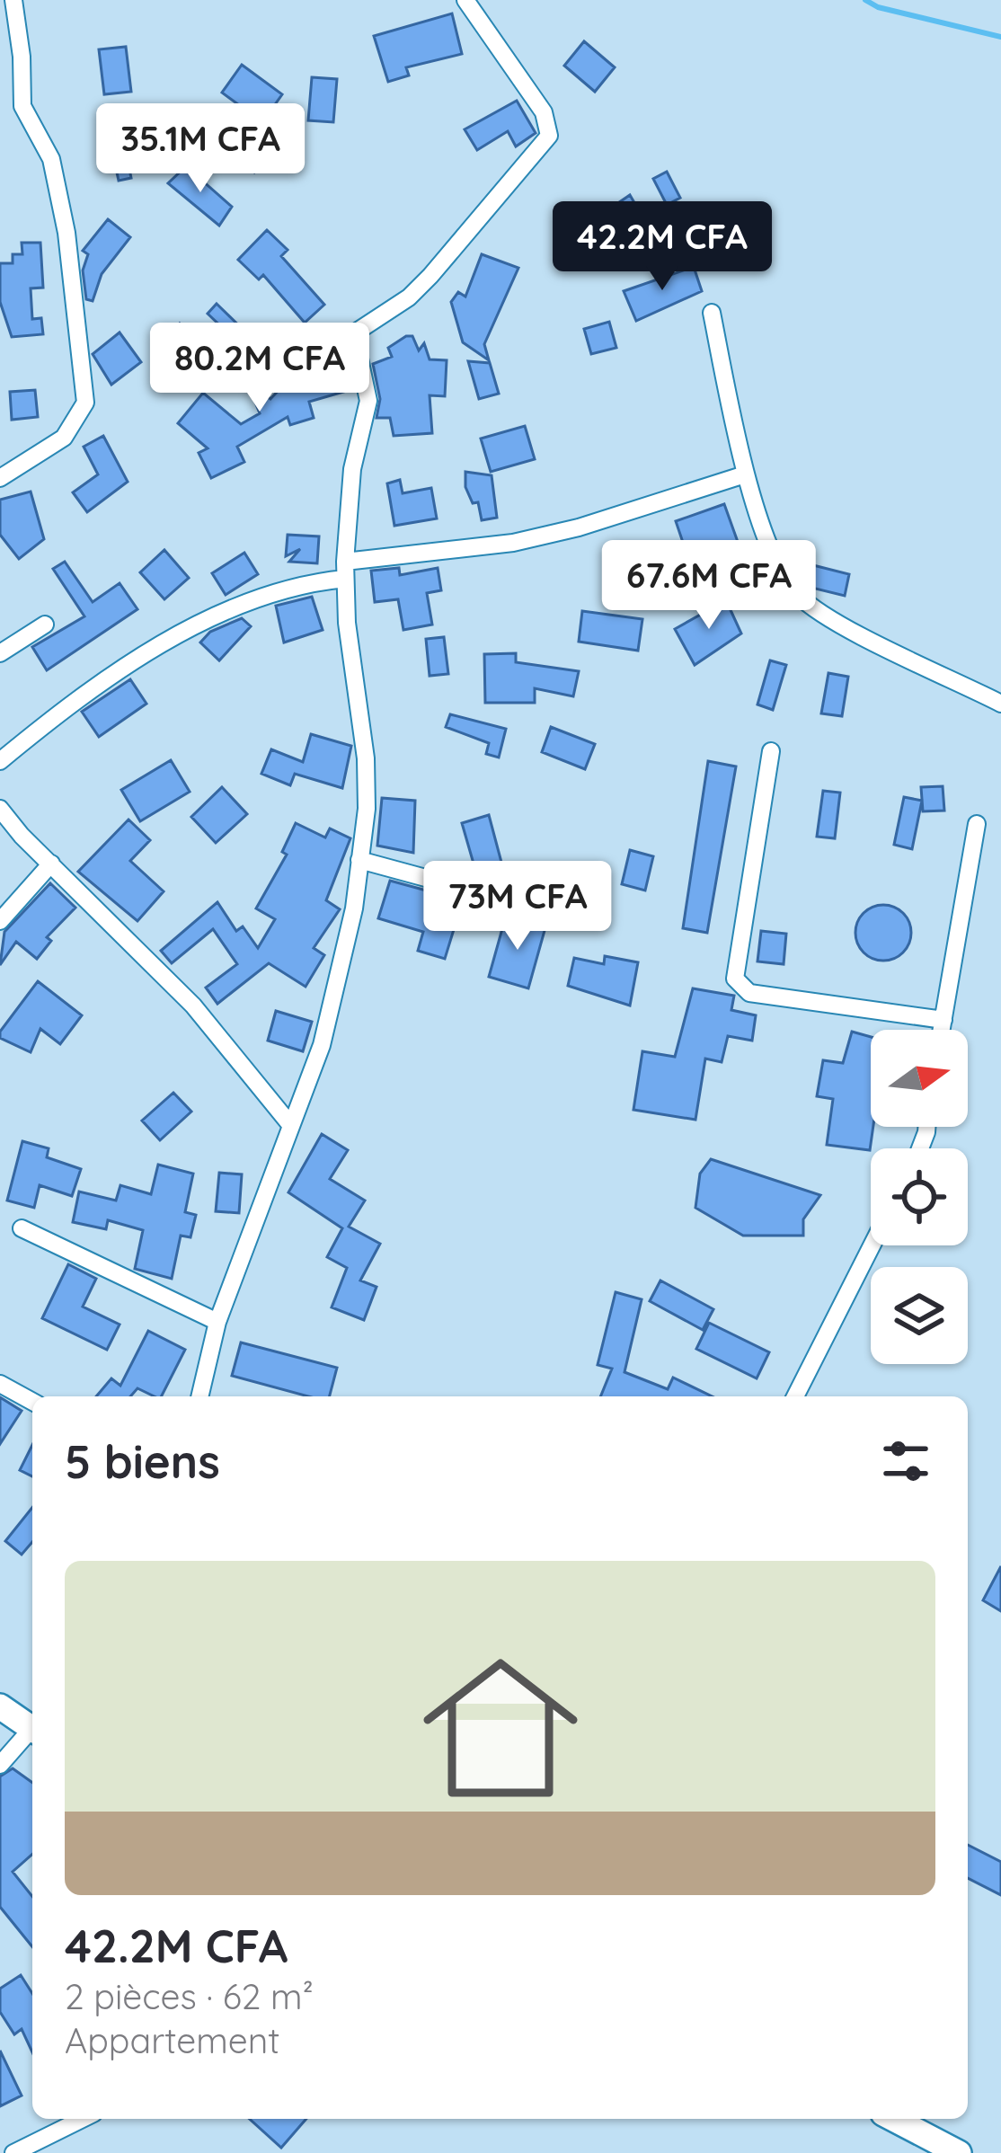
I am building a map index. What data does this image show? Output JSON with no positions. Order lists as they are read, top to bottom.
{
  "north": "right",
  "page": {
    "price": [
      "35.1M CFA",
      "42.2M CFA",
      "80.2M CFA",
      "67.6M CFA",
      "73M CFA"
    ],
    "heading": "5 biens",
    "list": [
      {
        "name": "42.2M CFA",
        "note": "2 pièces · 62 m² · Appartement"
      }
    ]
  }
}
